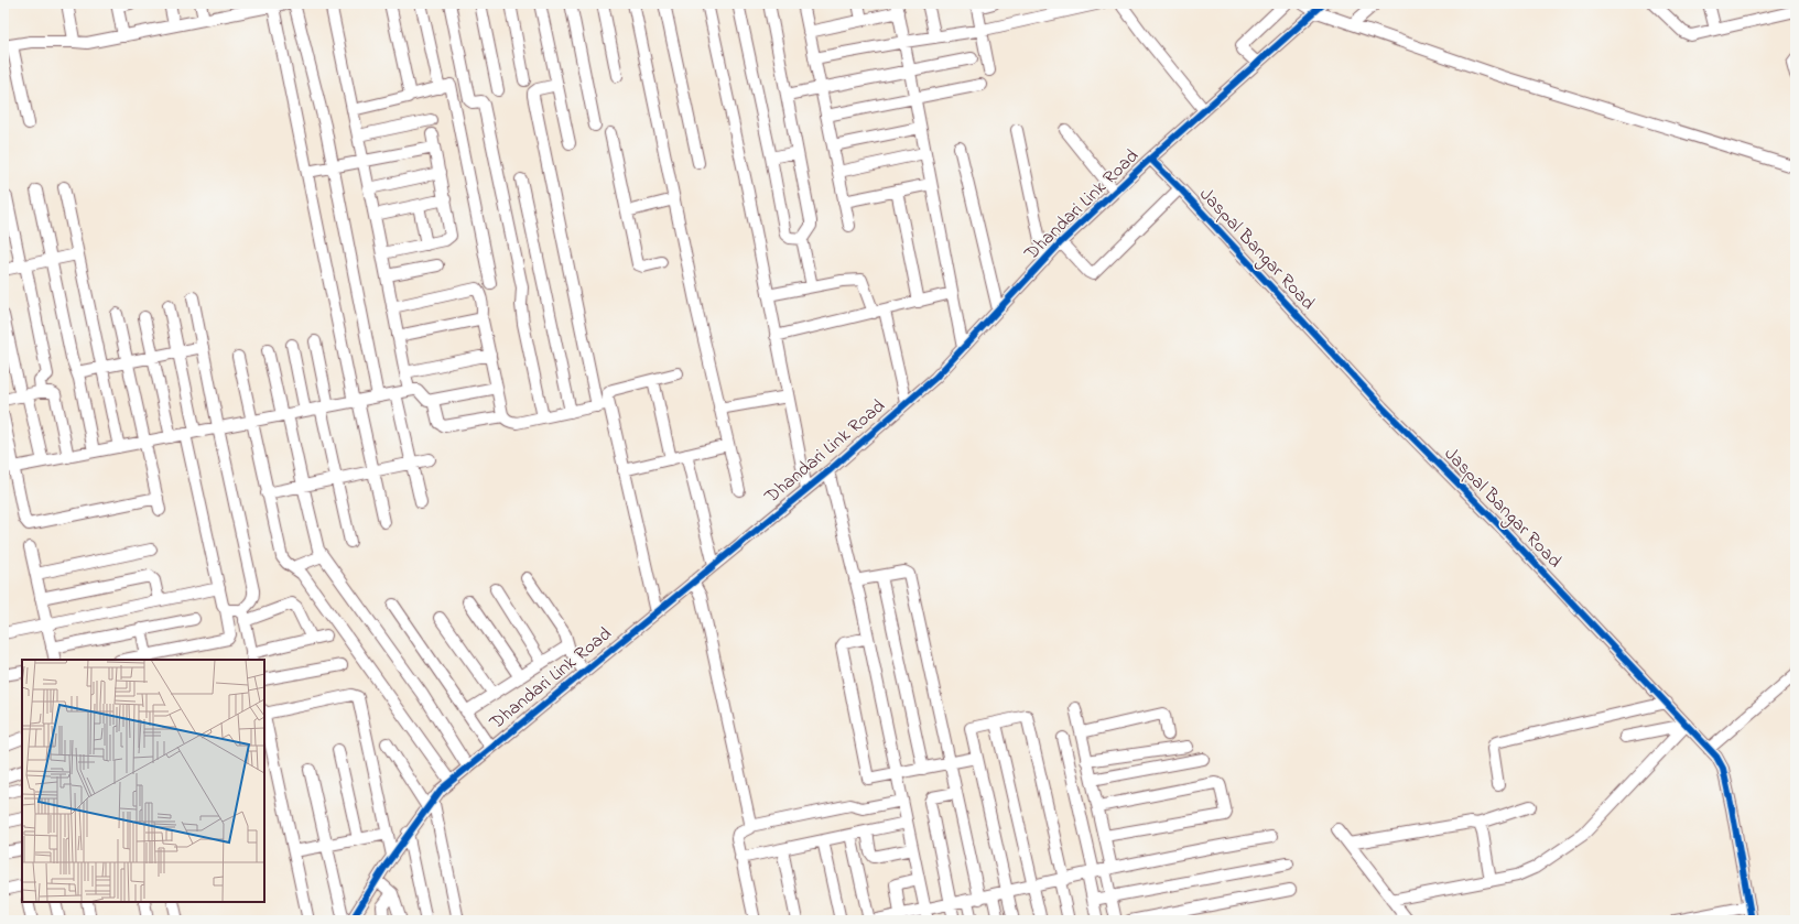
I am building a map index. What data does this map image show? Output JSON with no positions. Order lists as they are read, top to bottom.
{
  "streets": {
    "street": ["Dhandari Link Road", "Jaspal Bangar Road"]
  },
  "crossings": [
    ["Dhandari Link Road", "Jaspal Bangar Road"]
  ]
}
